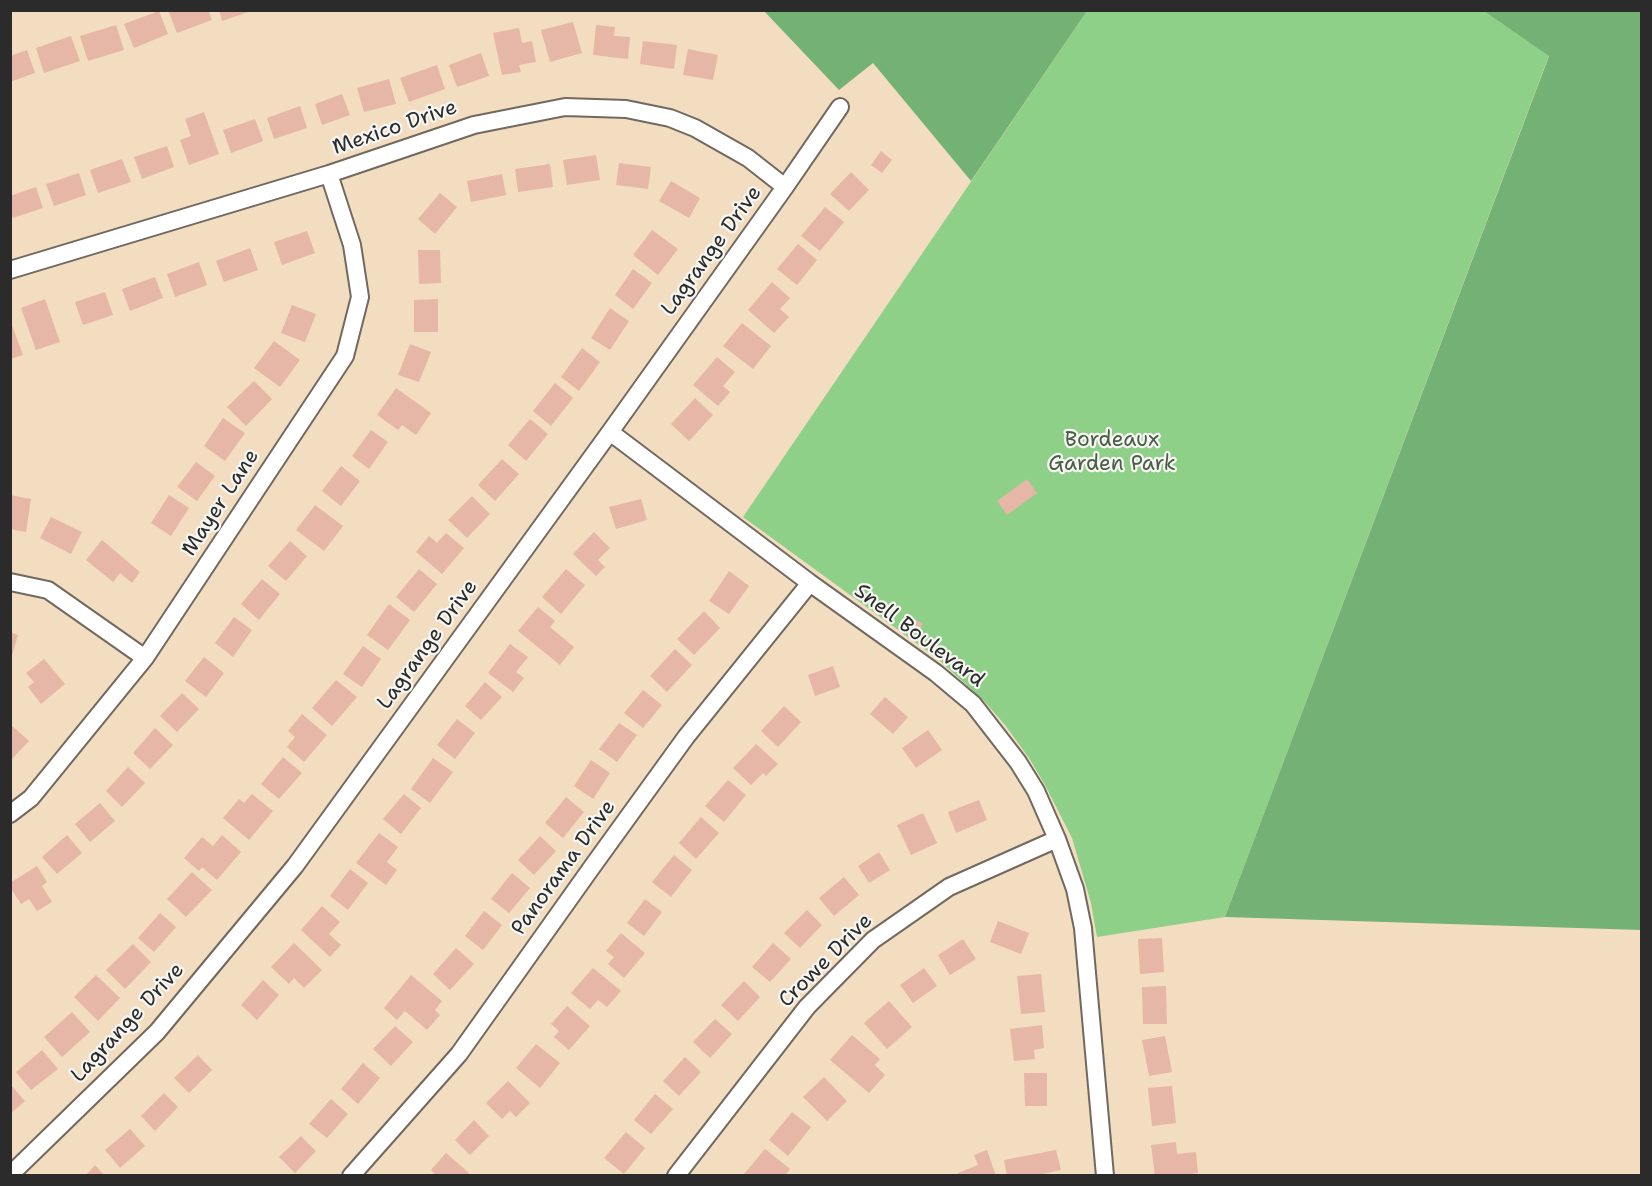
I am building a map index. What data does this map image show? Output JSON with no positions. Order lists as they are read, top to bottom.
{
  "streets": {
    "street": [
      "Mexico Drive",
      "Lagrange Drive",
      "Mayer Lane",
      "Snell Boulevard",
      "Panorama Drive",
      "Crowe Drive"
    ]
  },
  "crossings": [
    ["Mexico Drive", "Lagrange Drive"],
    ["Mexico Drive", "Mayer Lane"],
    ["Lagrange Drive", "Snell Boulevard"],
    ["Snell Boulevard", "Panorama Drive"],
    ["Snell Boulevard", "Crowe Drive"]
  ],
  "parks": ["Bordeaux Garden Park"]
}
